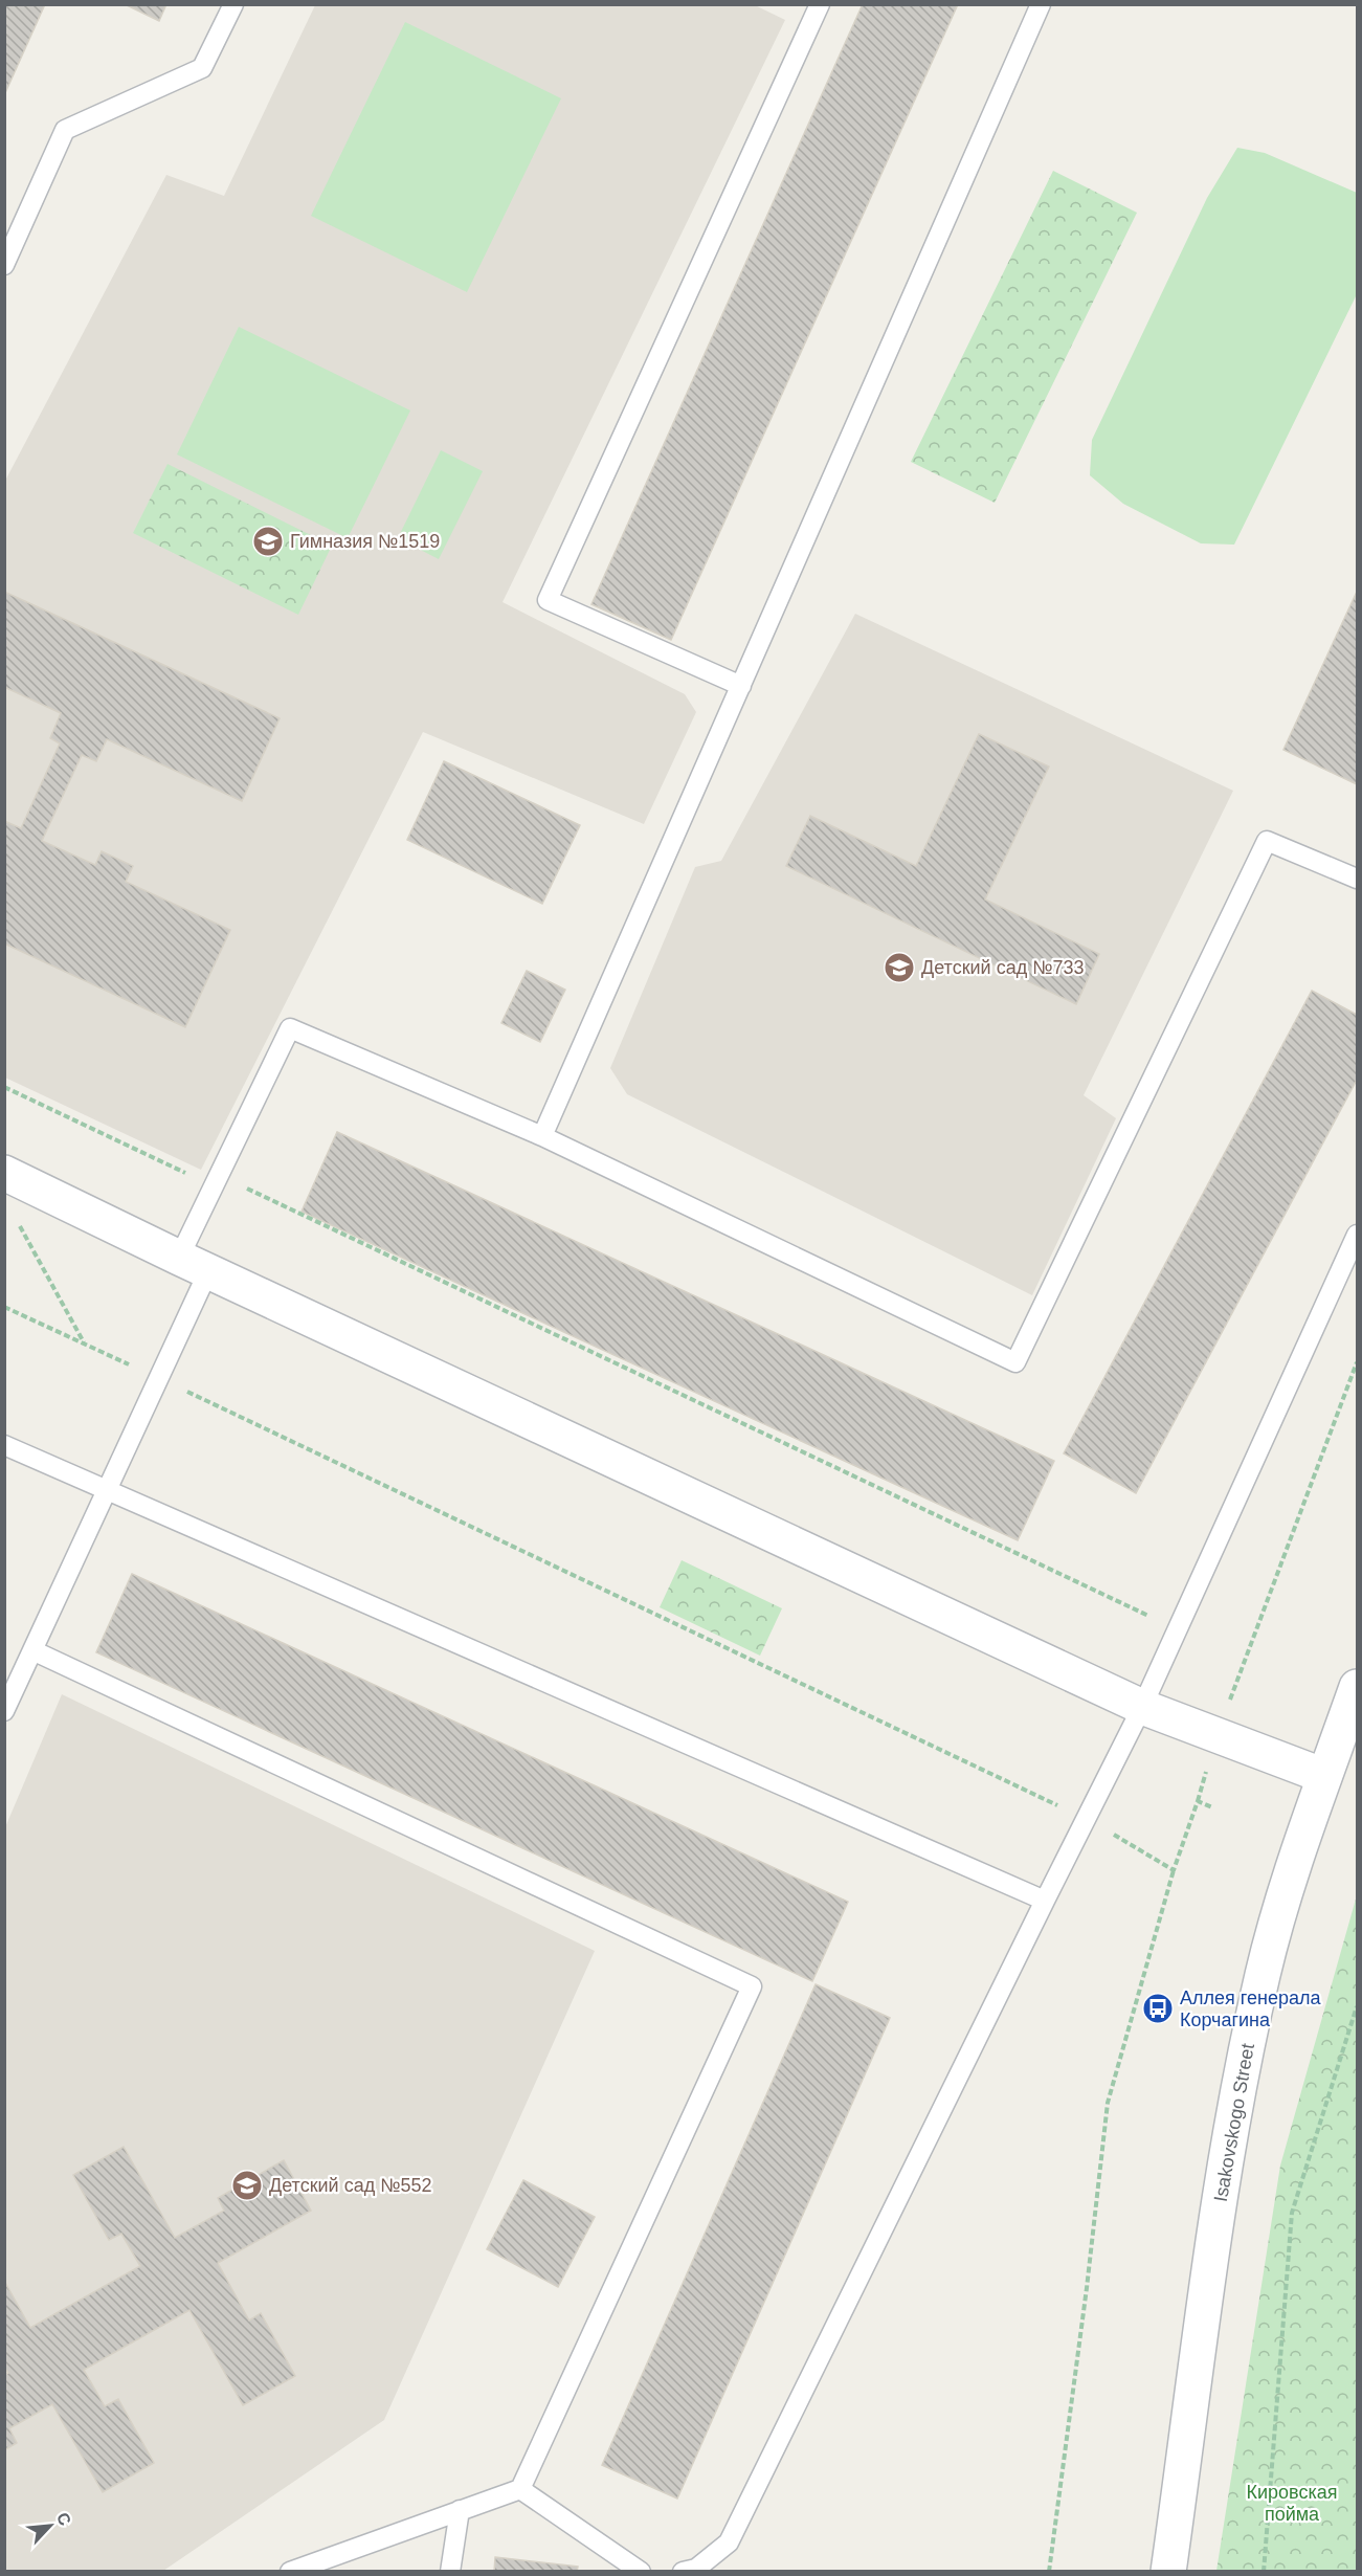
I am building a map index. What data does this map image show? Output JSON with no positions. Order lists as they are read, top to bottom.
{
  "streets": {
    "street": ["Isakovskogo Street"]
  },
  "parks": ["Кировская пойма"],
  "places": {
    "school or university": ["Гимназия №1519", "Детский сад №733", "Детский сад №552"],
    "bus stop": ["Аллея генерала Корчагина"]
  },
  "north": "top right"
}
